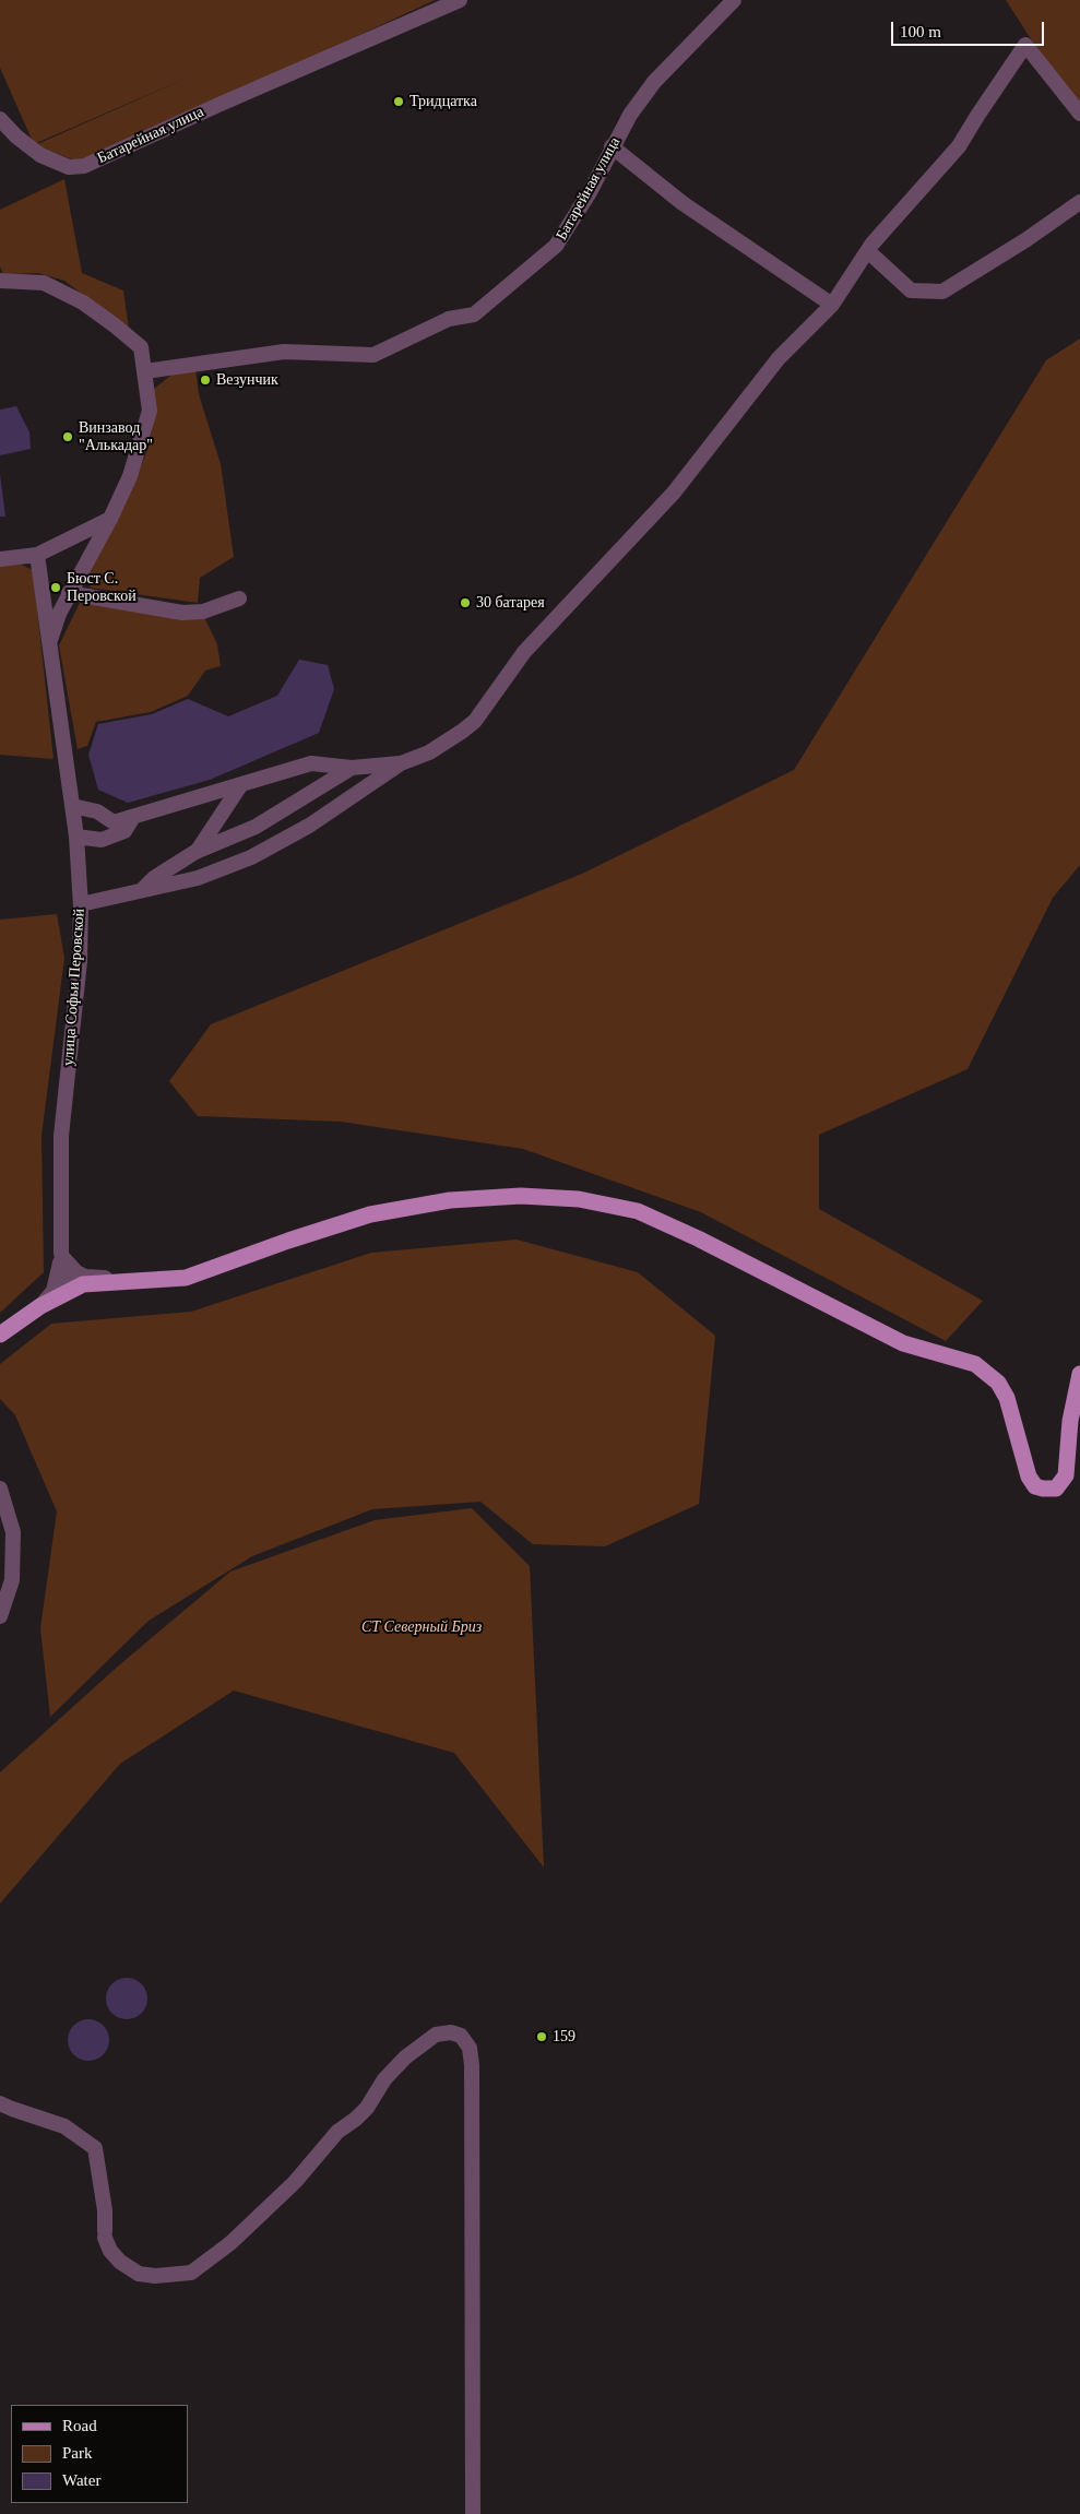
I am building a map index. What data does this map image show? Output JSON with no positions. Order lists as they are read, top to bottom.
{
  "streets": {
    "street": ["Батарейная улица", "улица Софьи Перовской"]
  },
  "parks": ["СТ Северный Бриз"],
  "places": [
    "Тридцатка",
    "Везунчик",
    "Винзавод \"Алькадар\"",
    "Бюст С. Перовской",
    "30 батарея",
    "159"
  ],
  "legend": ["Road", "Park", "Water"],
  "scale_bar": "100 m"
}
